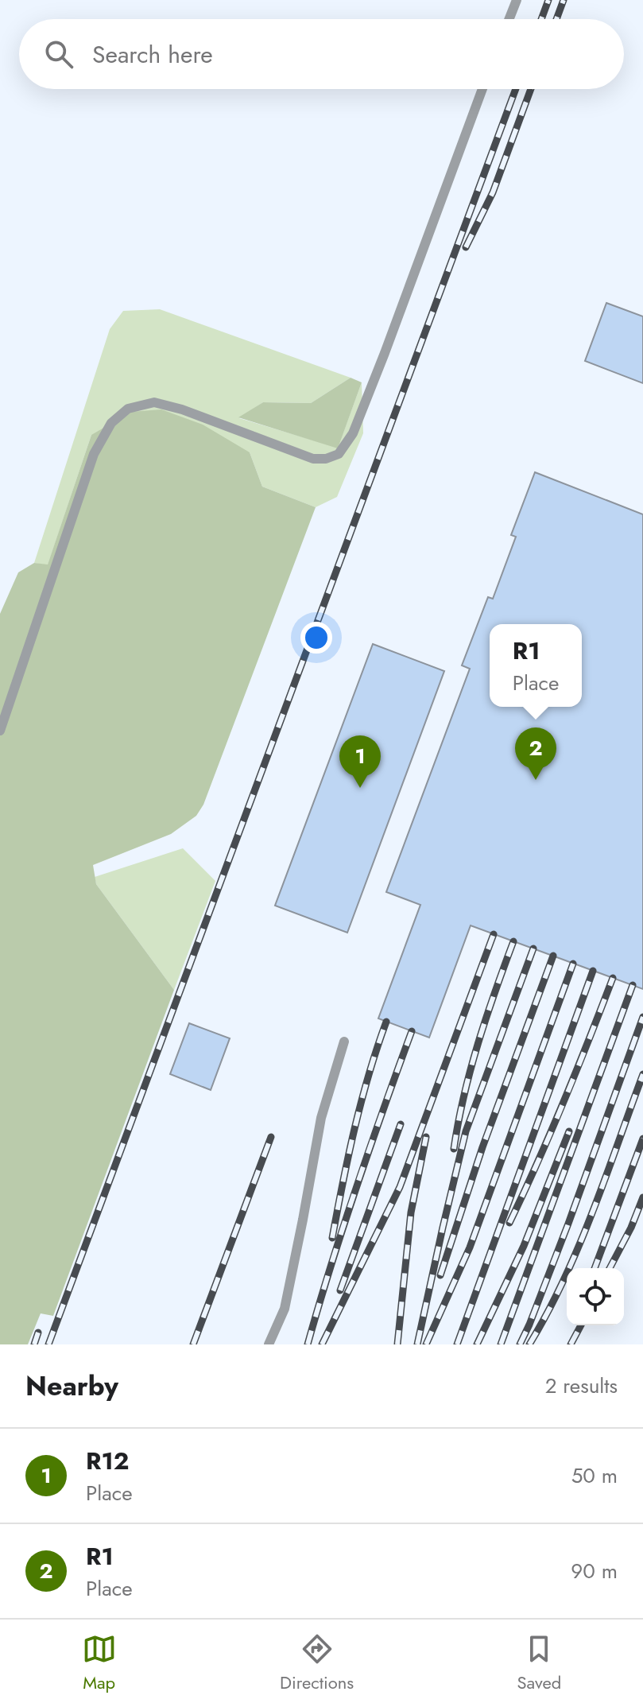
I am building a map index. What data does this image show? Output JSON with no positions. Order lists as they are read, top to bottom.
{
  "page": {
    "search": "Search here",
    "popup": ["R1", "Place"],
    "pins": ["2", "1"],
    "heading": ["Nearby", "2 results"],
    "list": [
      {
        "mark": "1",
        "name": "R12",
        "note": "Place",
        "value": "50 m"
      },
      {
        "mark": "2",
        "name": "R1",
        "note": "Place",
        "value": "90 m"
      }
    ],
    "nav": ["Map", "Directions", "Saved"]
  }
}
